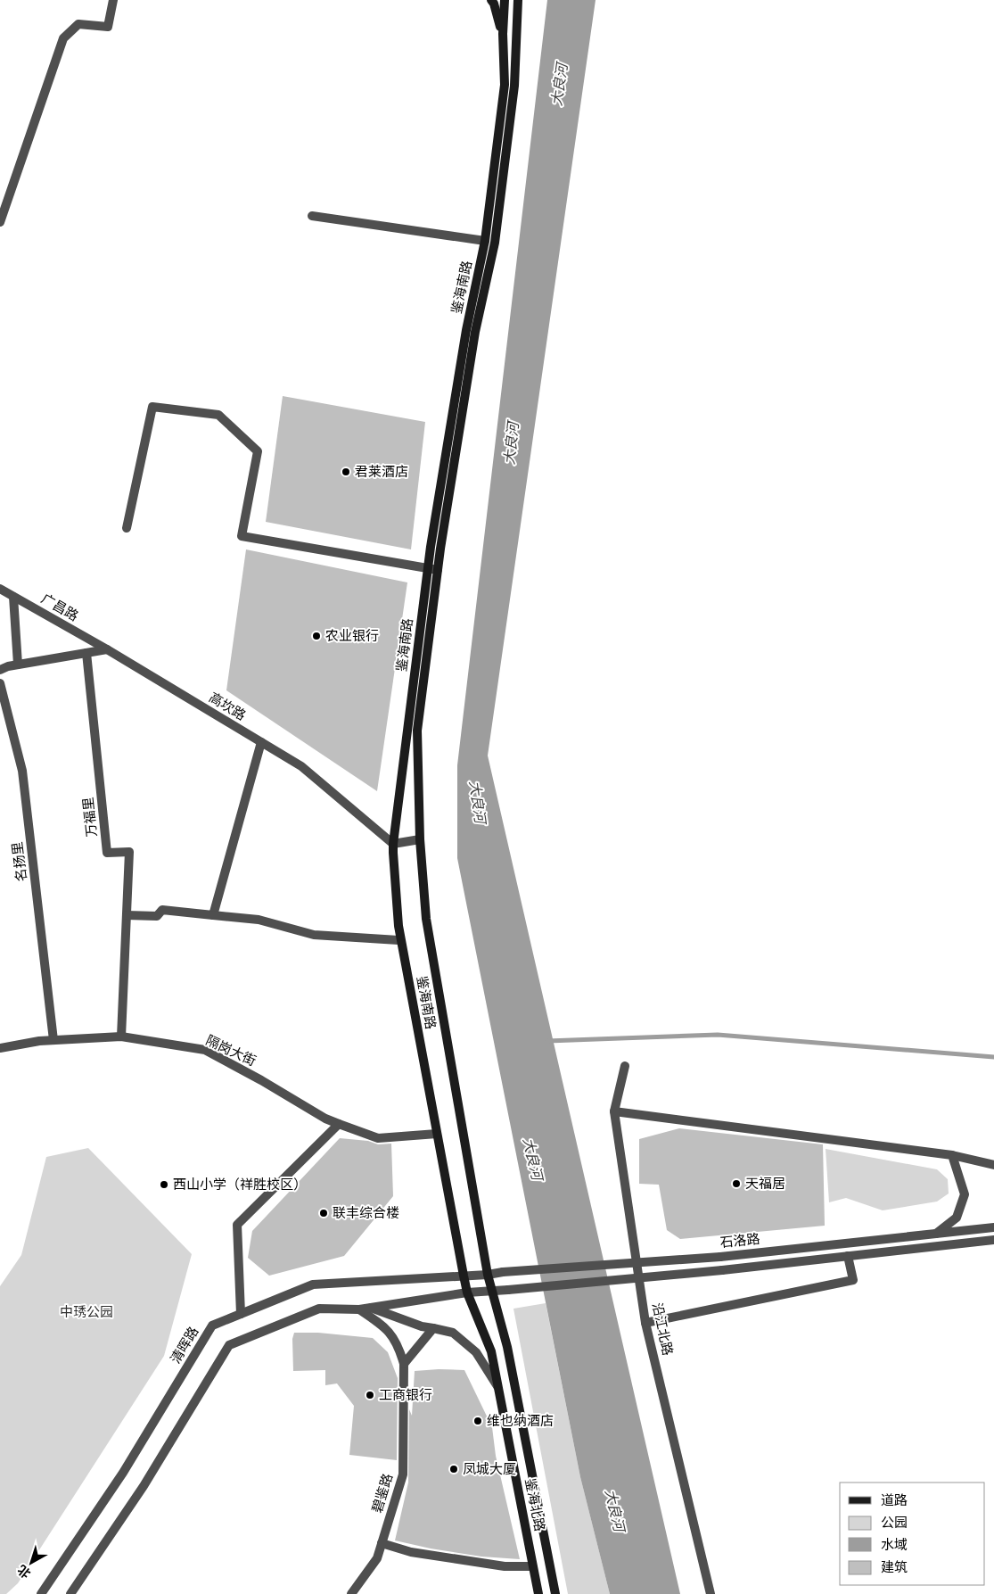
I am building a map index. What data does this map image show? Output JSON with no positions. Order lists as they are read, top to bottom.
{
  "streets": {
    "main road": ["鉴海南路", "鉴海北路"],
    "street": [
      "广昌路",
      "高坎路",
      "万福里",
      "名扬里",
      "隔岗大街",
      "石洛路",
      "沿江北路",
      "清晖路",
      "碧鉴路"
    ]
  },
  "crossings": [
    ["鉴海南路", "高坎路"],
    ["鉴海南路", "隔岗大街"],
    ["鉴海南路", "石洛路"],
    ["鉴海南路", "清晖路"],
    ["鉴海南路", "鉴海北路"],
    ["广昌路", "高坎路"],
    ["万福里", "隔岗大街"],
    ["名扬里", "隔岗大街"],
    ["石洛路", "清晖路"],
    ["石洛路", "鉴海北路"]
  ],
  "water": ["大良河"],
  "parks": ["中琇公园"],
  "places": [
    "君莱酒店",
    "农业银行",
    "天福居",
    "西山小学（祥胜校区）",
    "联丰综合楼",
    "工商银行",
    "维也纳酒店",
    "凤城大厦"
  ],
  "legend": [
    "道路",
    "公园",
    "水域",
    "建筑"
  ],
  "north": "bottom left"
}
